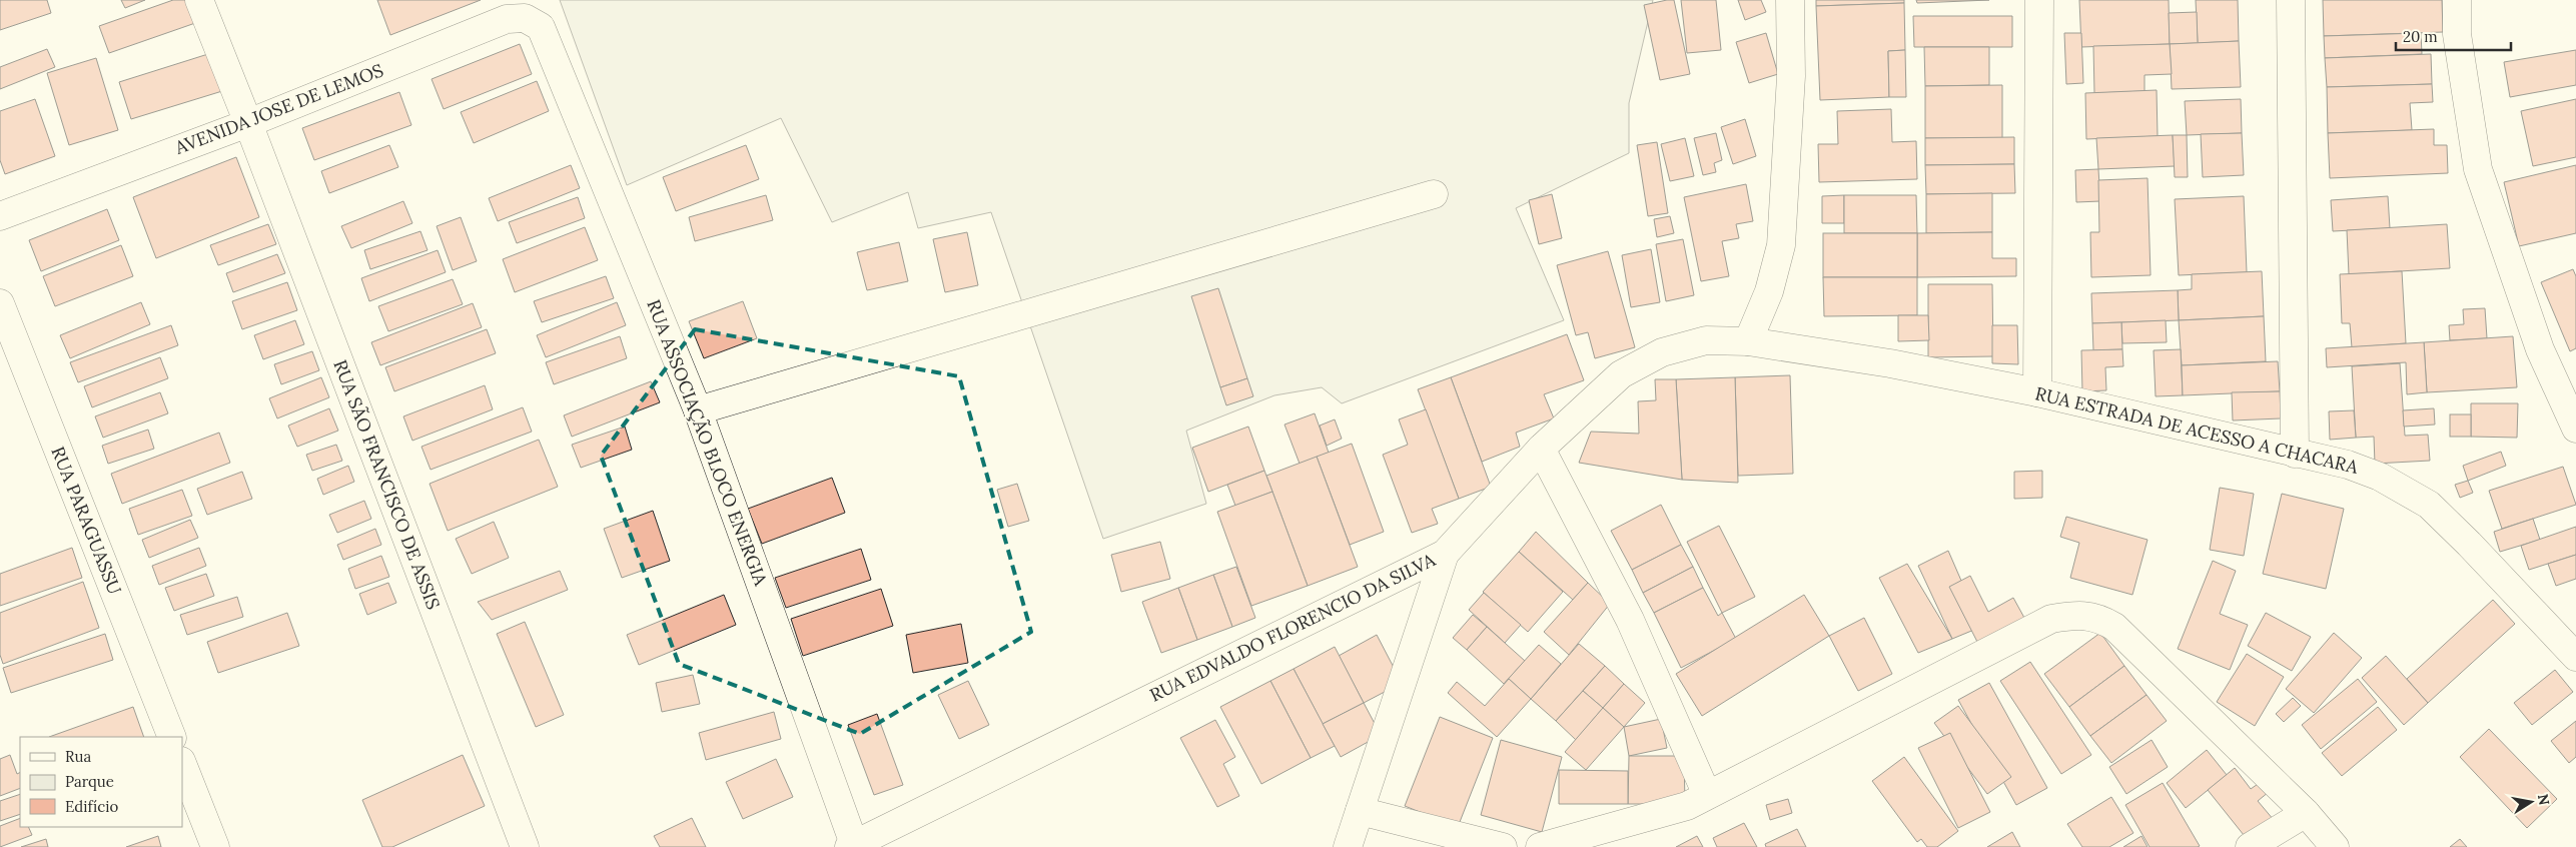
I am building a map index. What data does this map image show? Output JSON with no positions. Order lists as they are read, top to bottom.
{
  "streets": {
    "street": [
      "AVENIDA JOSE DE LEMOS",
      "RUA ESTRADA DE ACESSO A CHACARA",
      "RUA ASSOCIAÇÃO BLOCO ENERGIA",
      "RUA SÃO FRANCISCO DE ASSIS",
      "RUA PARAGUASSU",
      "RUA EDVALDO FLORENCIO DA SILVA"
    ]
  },
  "crossings": [
    ["AVENIDA JOSE DE LEMOS", "RUA ASSOCIAÇÃO BLOCO ENERGIA"],
    ["AVENIDA JOSE DE LEMOS", "RUA SÃO FRANCISCO DE ASSIS"],
    ["RUA ESTRADA DE ACESSO A CHACARA", "RUA EDVALDO FLORENCIO DA SILVA"],
    ["RUA ASSOCIAÇÃO BLOCO ENERGIA", "RUA EDVALDO FLORENCIO DA SILVA"]
  ],
  "legend": ["Rua", "Parque", "Edifício"],
  "scale_bar": "20 m",
  "north": "right"
}
